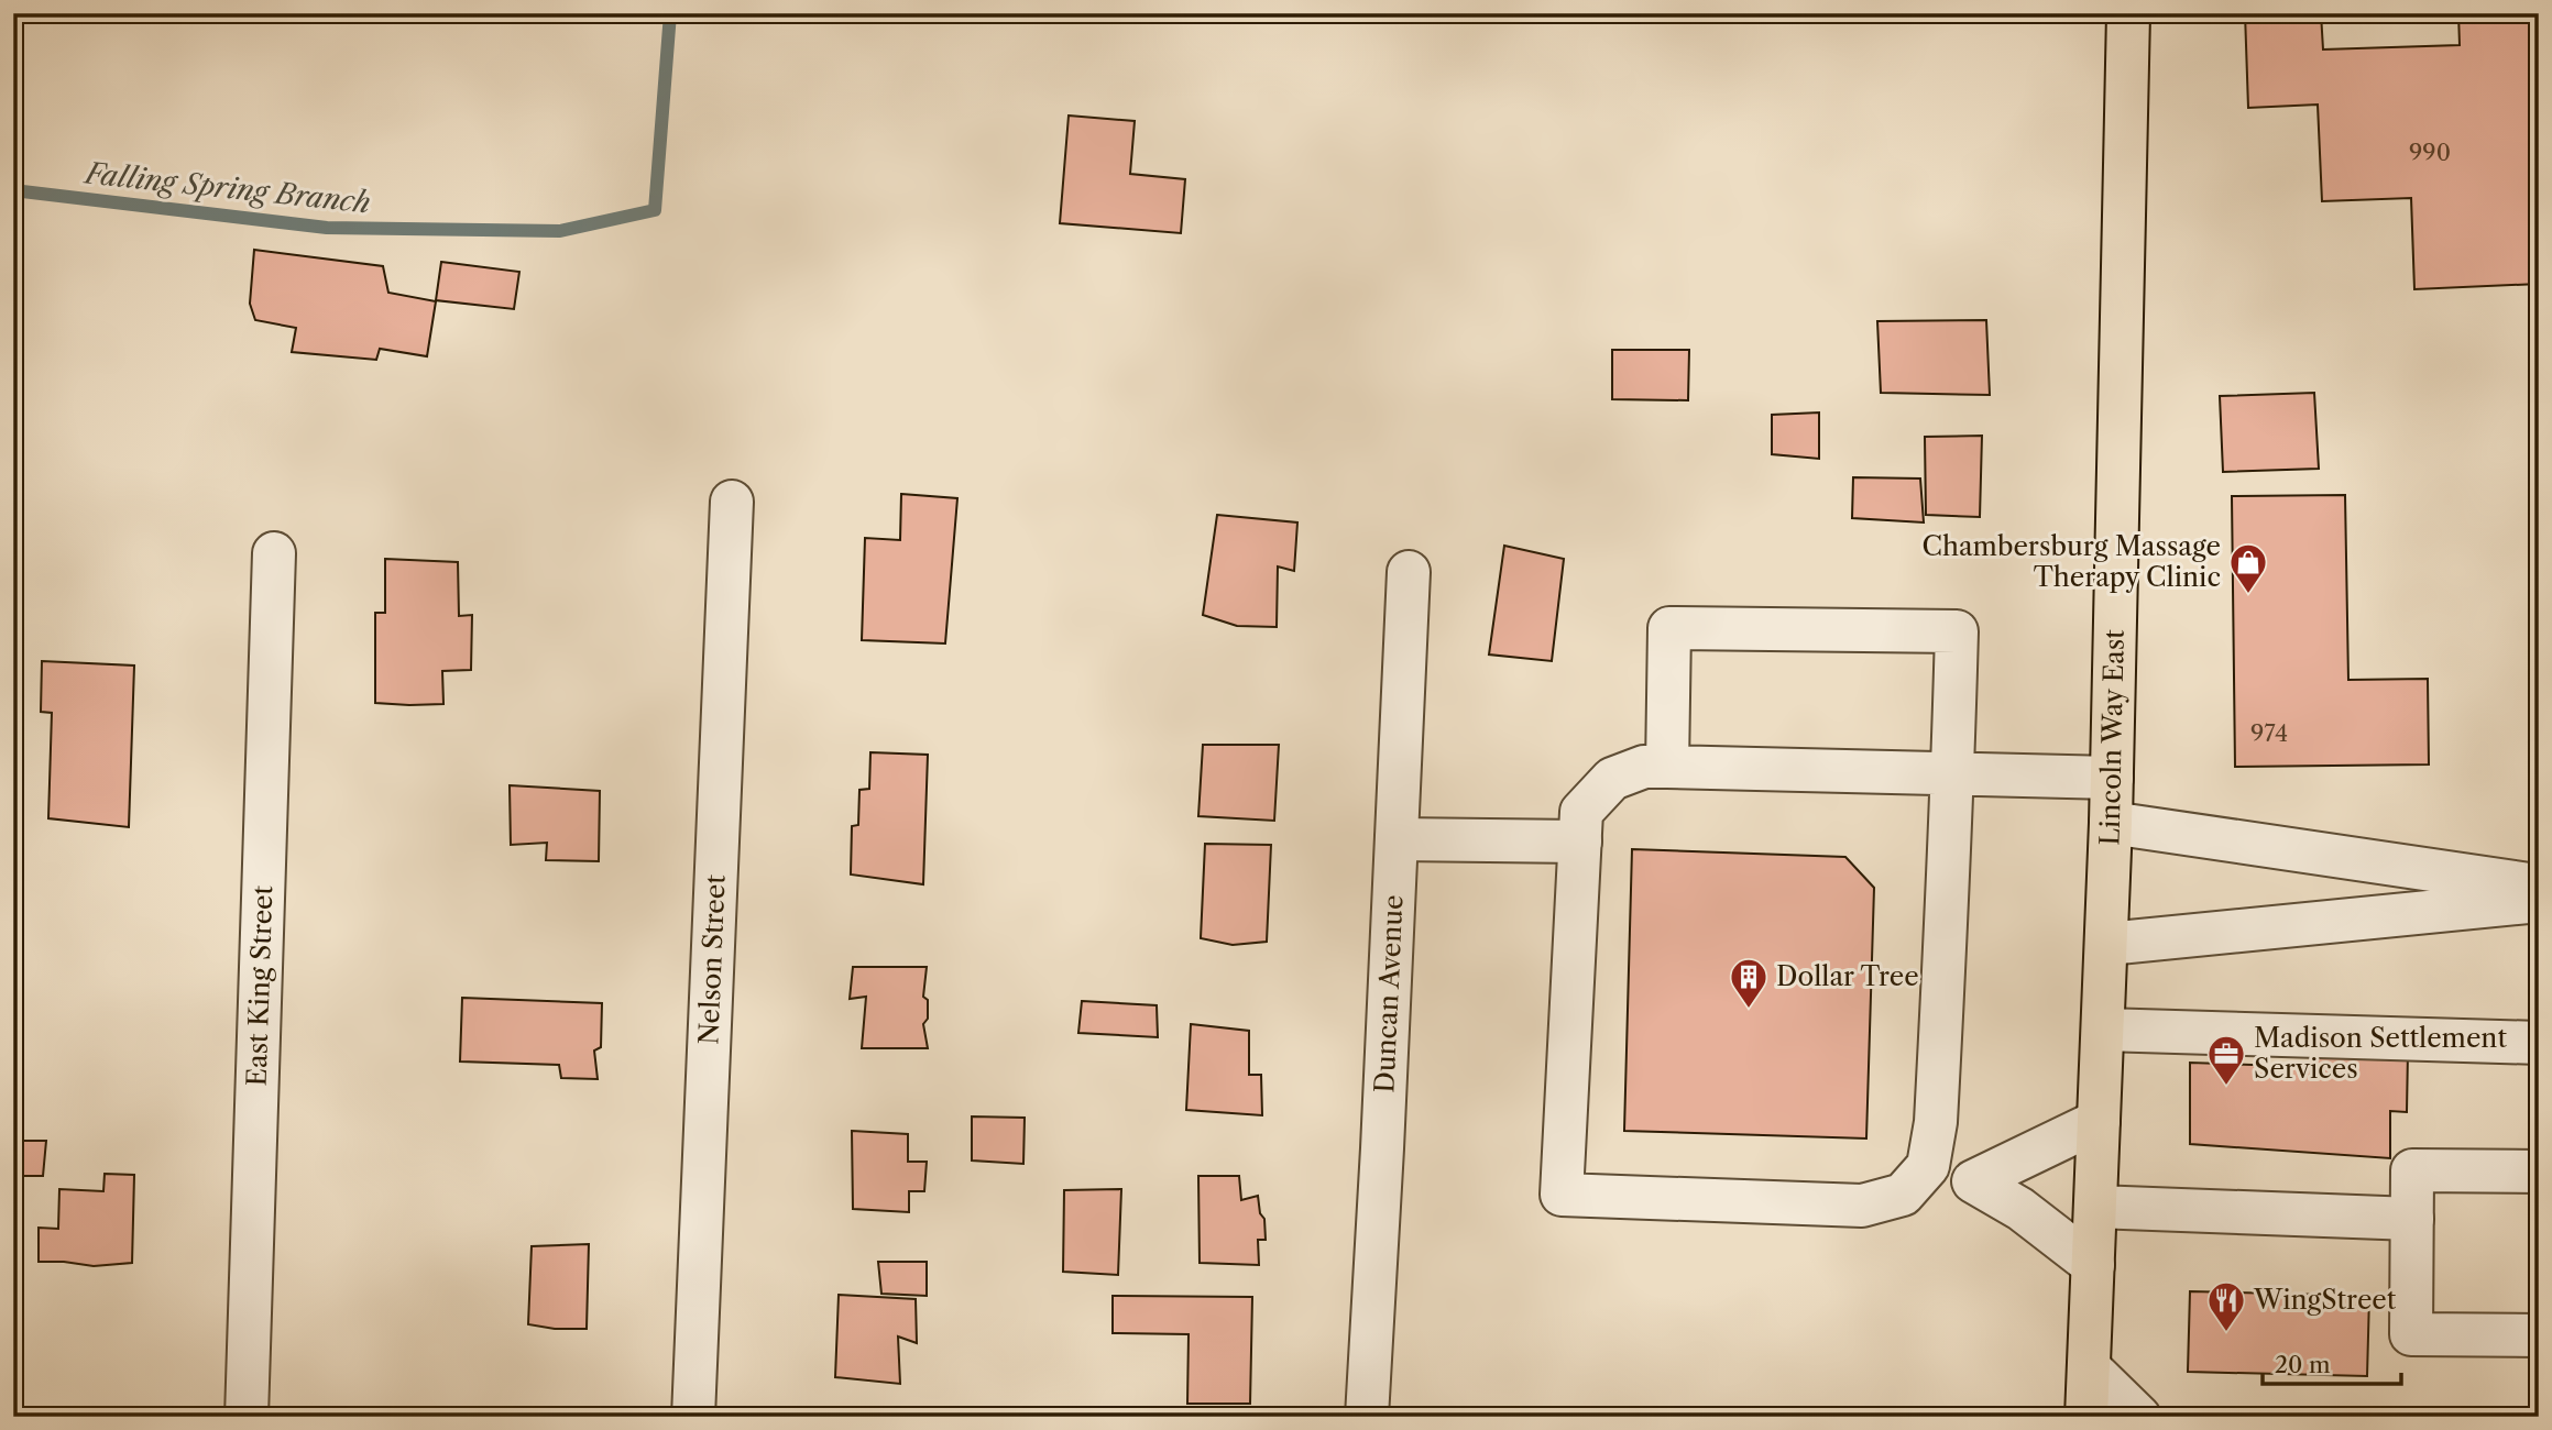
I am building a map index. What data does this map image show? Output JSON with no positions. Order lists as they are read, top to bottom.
{
  "streets": {
    "highway": ["Lincoln Way East"],
    "street": ["Nelson Street", "East King Street", "Duncan Avenue"]
  },
  "water": ["Falling Spring Branch"],
  "places": {
    "shop": ["Chambersburg Massage Therapy Clinic"],
    "building": ["Dollar Tree"],
    "office": ["Madison Settlement Services"],
    "restaurant": ["WingStreet"]
  },
  "house_numbers": ["990", "974"],
  "scale_bar": "20 m"
}
